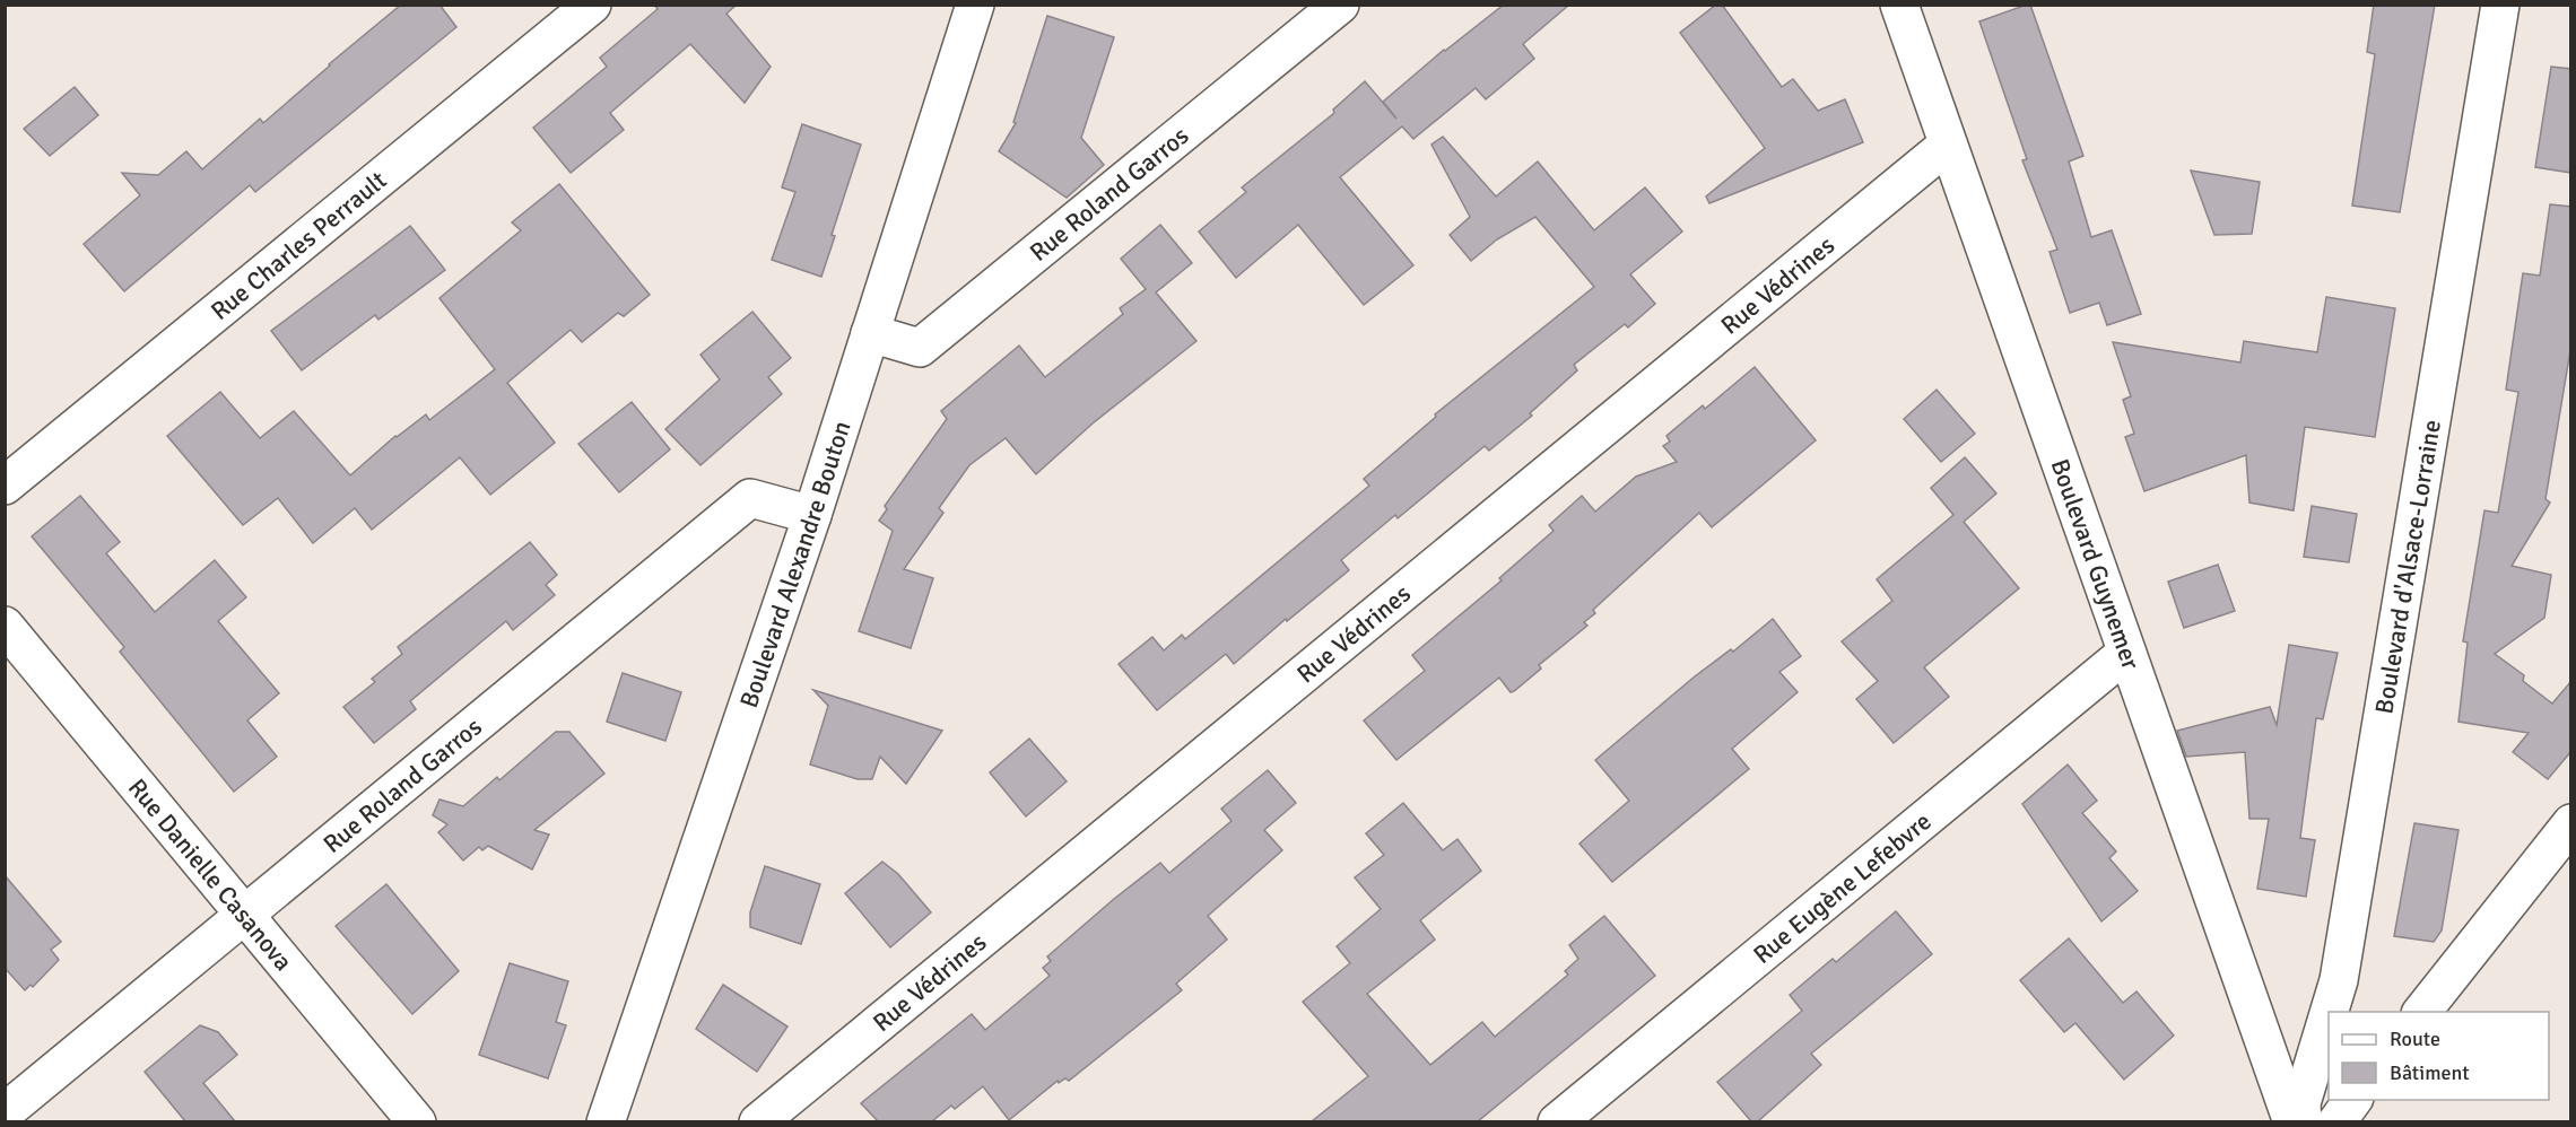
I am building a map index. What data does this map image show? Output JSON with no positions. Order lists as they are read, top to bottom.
{
  "streets": {
    "street": [
      "Rue Roland Garros",
      "Rue Charles Perrault",
      "Rue Védrines",
      "Boulevard Guynemer",
      "Boulevard Alexandre Bouton",
      "Boulevard d'Alsace-Lorraine",
      "Rue Danielle Casanova",
      "Rue Eugène Lefebvre"
    ]
  },
  "crossings": [
    ["Rue Roland Garros", "Boulevard Alexandre Bouton"],
    ["Rue Roland Garros", "Rue Danielle Casanova"],
    ["Rue Védrines", "Boulevard Guynemer"],
    ["Boulevard Guynemer", "Rue Eugène Lefebvre"]
  ],
  "legend": ["Route", "Bâtiment"]
}
